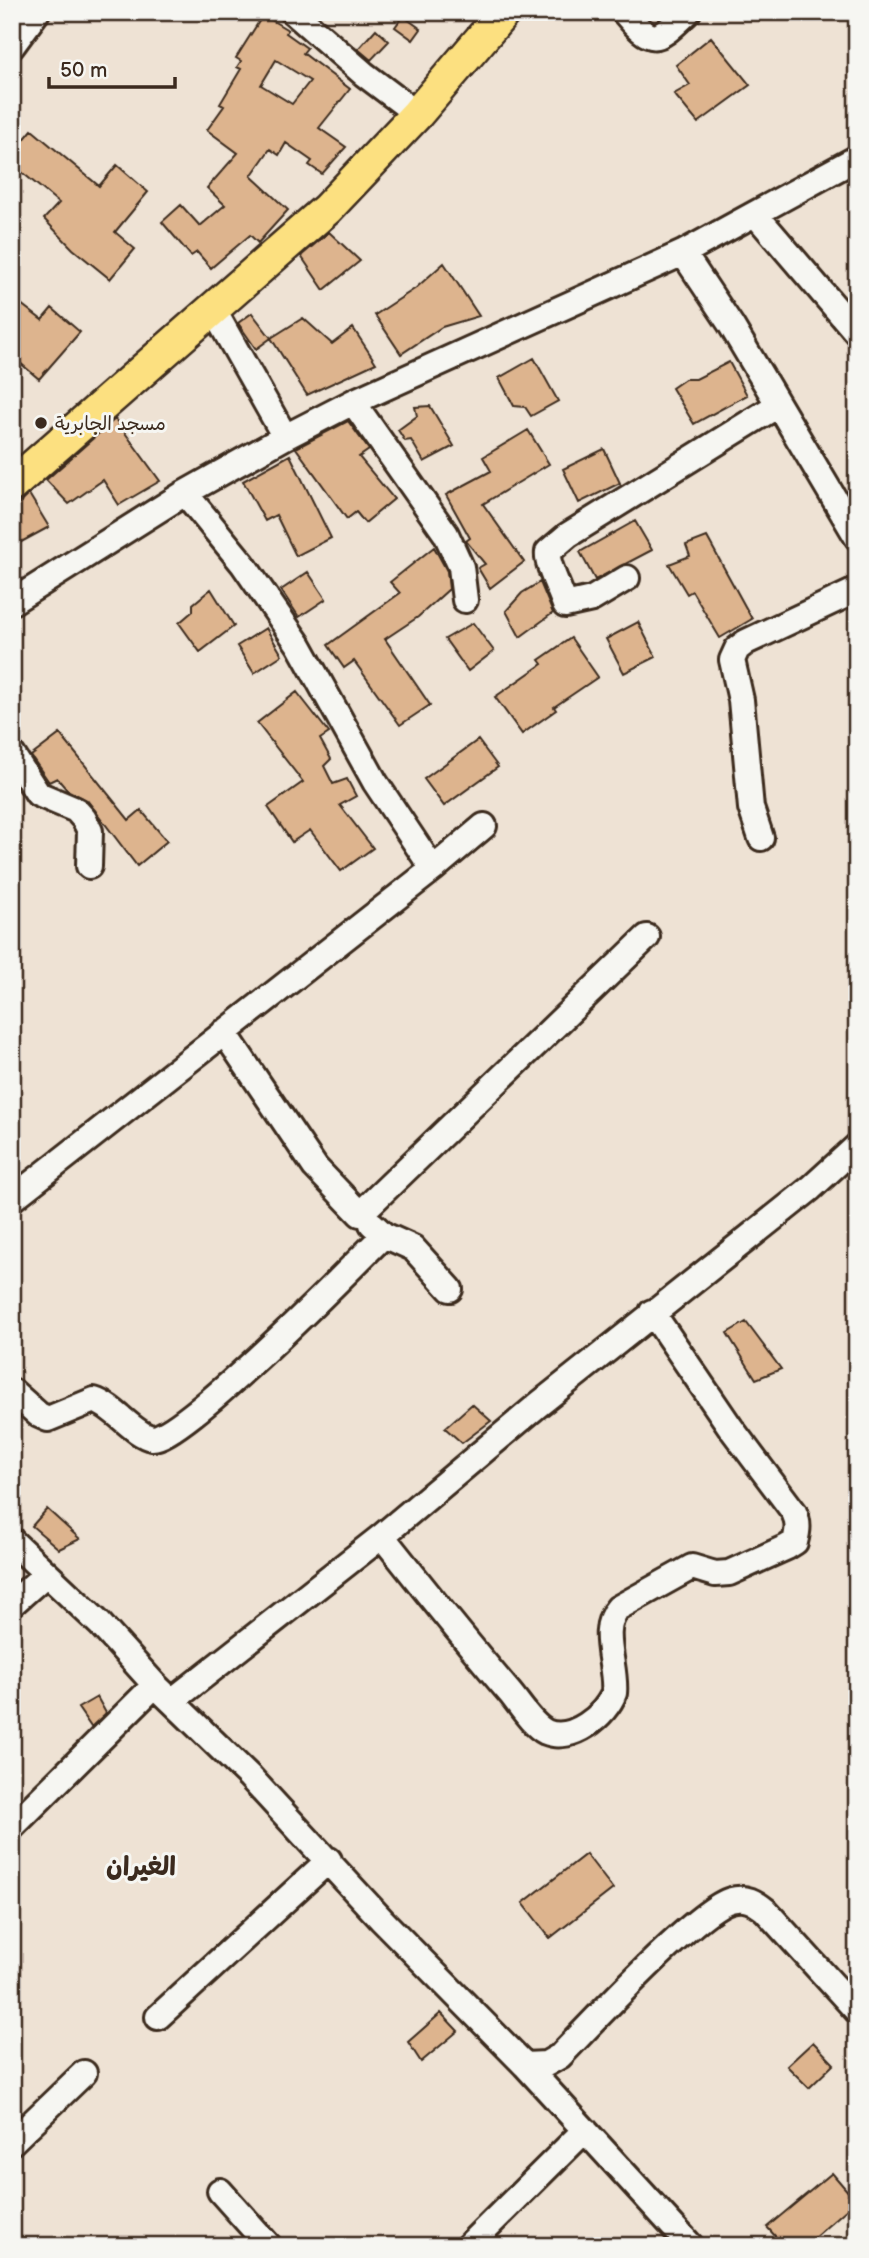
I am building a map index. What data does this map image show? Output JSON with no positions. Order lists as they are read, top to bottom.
{
  "districts": ["الغيران"],
  "places": ["مسجد الجابرية"],
  "scale_bar": "50 m"
}
